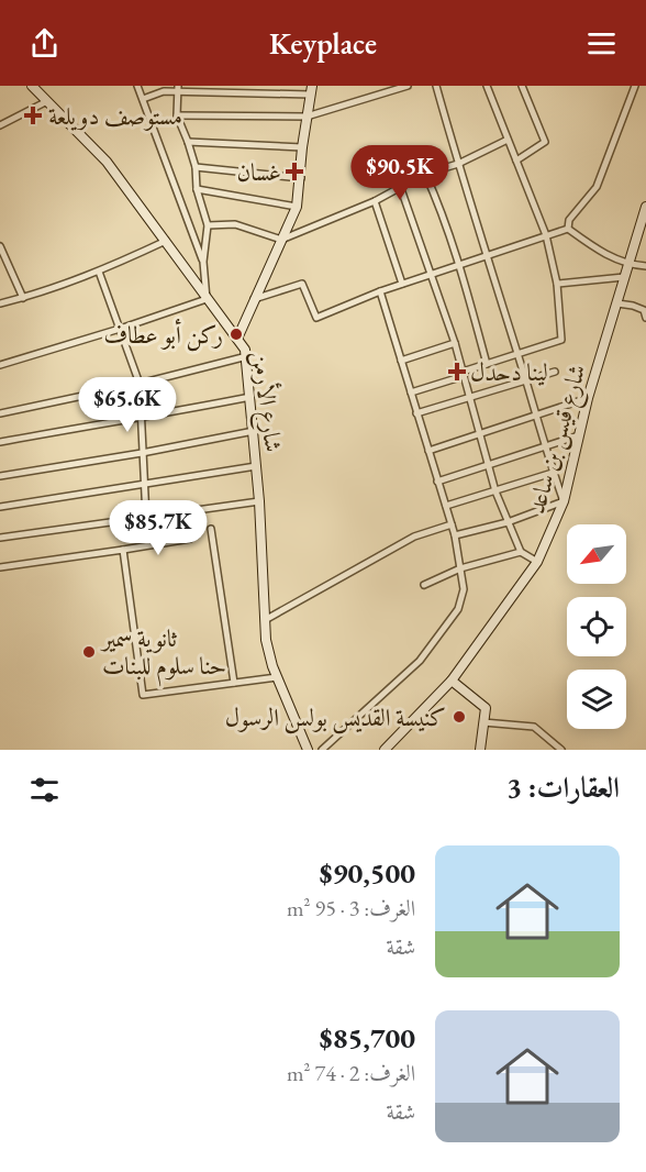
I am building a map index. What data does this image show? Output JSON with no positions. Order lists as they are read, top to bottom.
{
  "streets": {
    "main road": ["شارع الأرمن", "شارع قيس بن ساعد"]
  },
  "places": {
    "health": ["مستوصف دويلعة", "غسان", "لينا دحدل"],
    "other": ["ركن أبو عطاف", "ثانوية سمير حنا سلوم للبنات", "كنيسة القديس بولس الرسول"]
  },
  "north": "bottom left",
  "page": {
    "header": "Keyplace",
    "price": ["$90.5K", "$65.6K", "$85.7K"],
    "heading": "العقارات: 3",
    "list": [
      {
        "name": "$90,500",
        "note": "الغرف: 3 · 95 m² · شقة"
      },
      {
        "name": "$85,700",
        "note": "الغرف: 2 · 74 m² · شقة"
      }
    ]
  }
}
